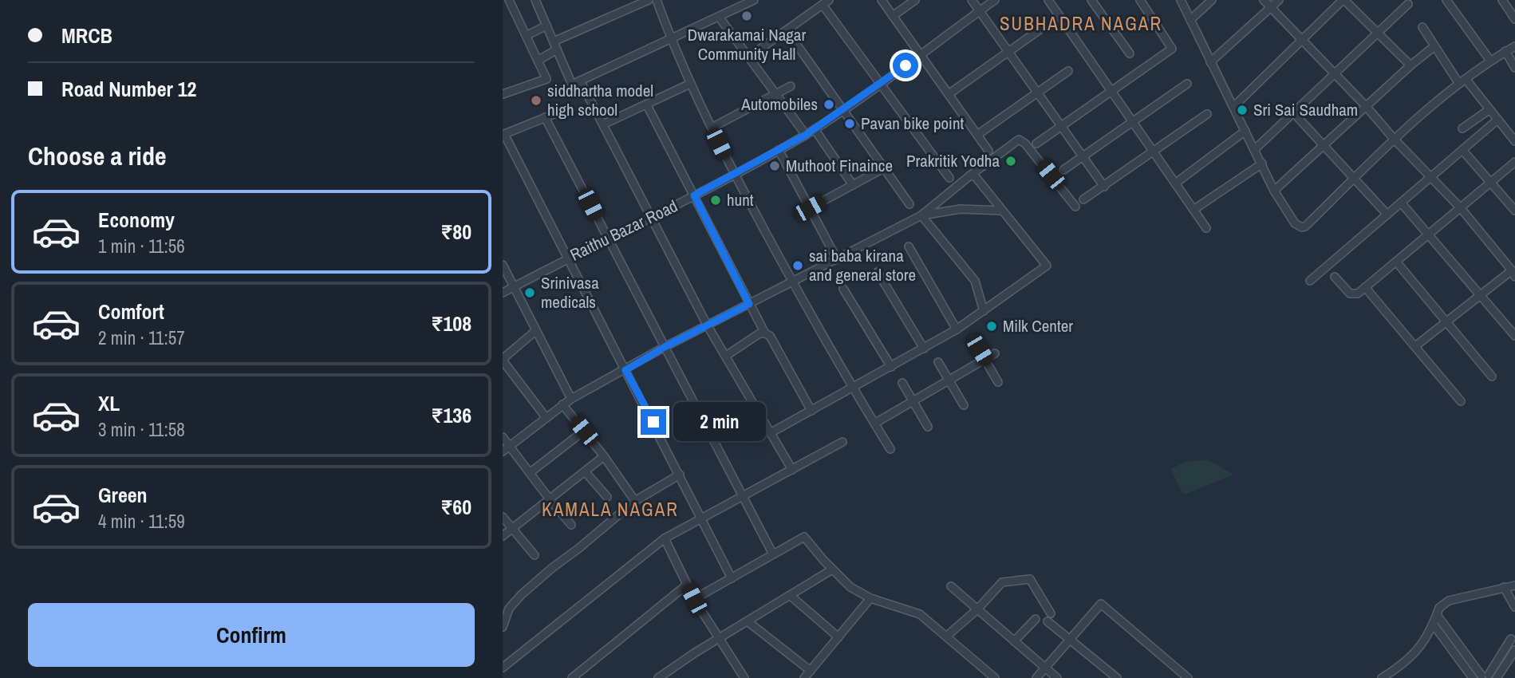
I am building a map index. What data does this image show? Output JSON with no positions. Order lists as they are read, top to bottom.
{
  "streets": {
    "street": ["Raithu Bazar Road"]
  },
  "districts": ["SUBHADRA NAGAR", "KAMALA NAGAR"],
  "places": [
    "Dwarakamai Nagar Community Hall",
    "siddhartha model high school",
    "Automobiles",
    "Sri Sai Saudham",
    "Pavan bike point",
    "Prakritik Yodha",
    "Muthoot Finaince",
    "hunt",
    "sai baba kirana and general store",
    "Srinivasa medicals",
    "Milk Center"
  ],
  "page": {
    "banner": ["MRCB", "Road Number 12"],
    "heading": "Choose a ride",
    "list": [
      {
        "name": "Economy",
        "note": "1 min · 11:56",
        "value": "₹80"
      },
      {
        "name": "Comfort",
        "note": "2 min · 11:57",
        "value": "₹108"
      },
      {
        "name": "XL",
        "note": "3 min · 11:58",
        "value": "₹136"
      },
      {
        "name": "Green",
        "note": "4 min · 11:59",
        "value": "₹60"
      }
    ],
    "bubble": "2 min",
    "buttons": "Confirm"
  }
}
